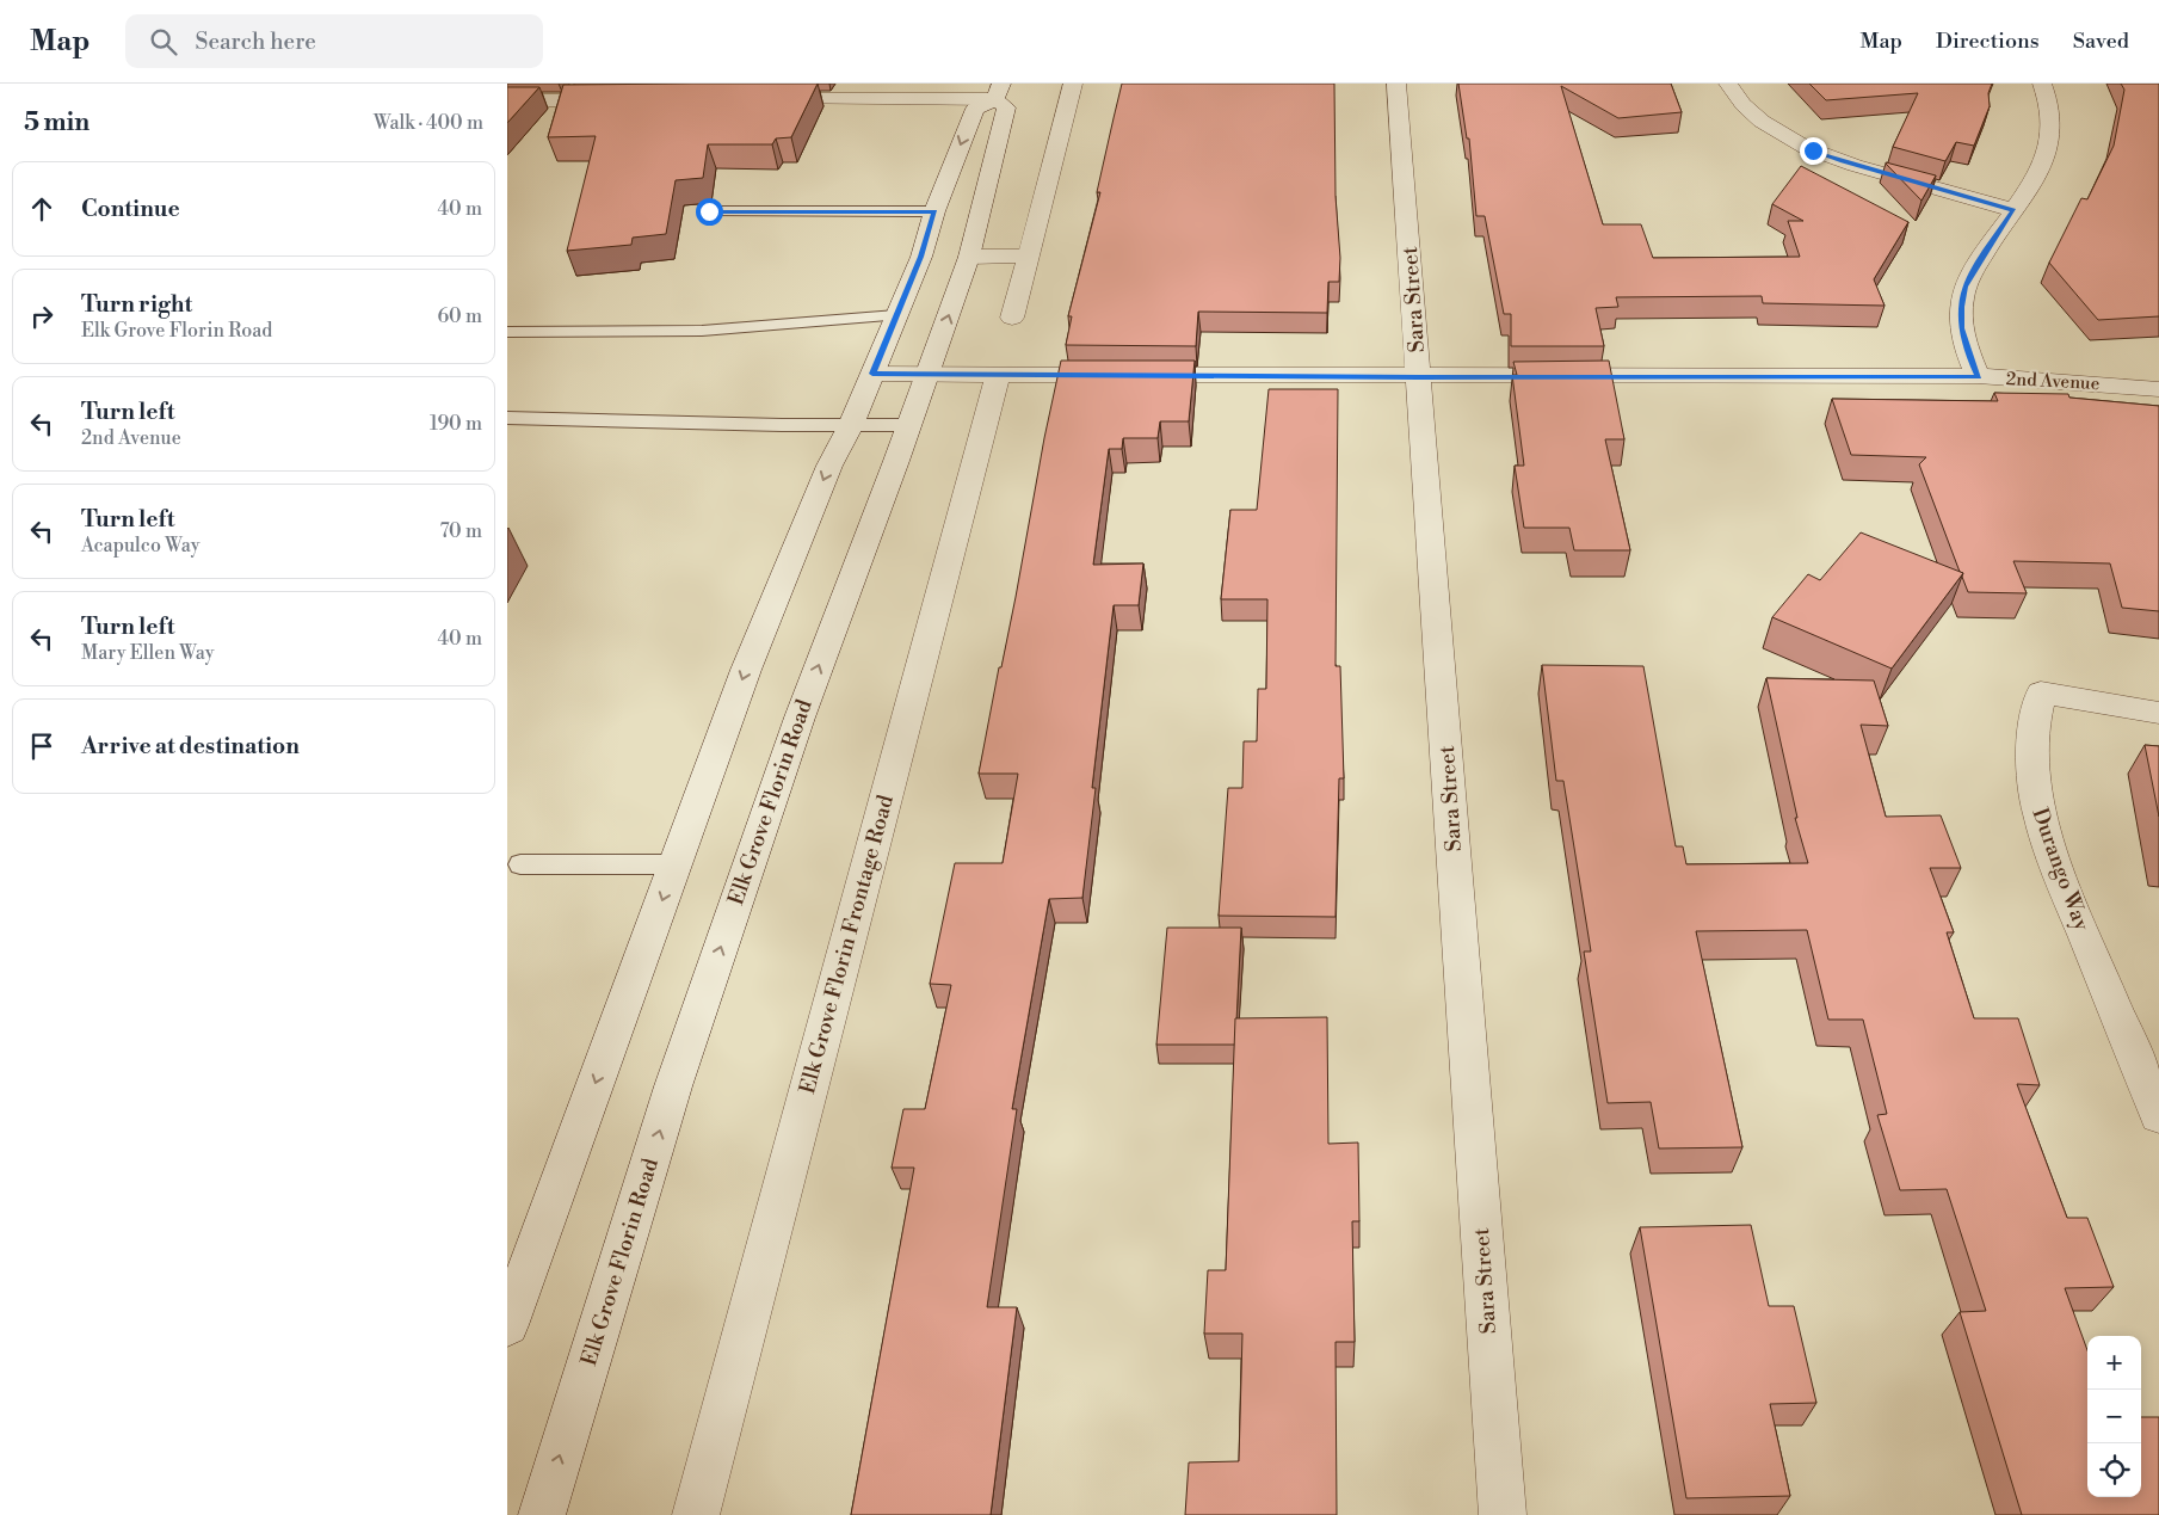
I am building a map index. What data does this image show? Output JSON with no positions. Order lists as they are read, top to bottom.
{
  "streets": {
    "street": [
      "Sara Street",
      "2nd Avenue",
      "Elk Grove Florin Road",
      "Durango Way",
      "Elk Grove Florin Frontage Road"
    ]
  },
  "crossings": [
    ["Sara Street", "2nd Avenue"],
    ["2nd Avenue", "Elk Grove Florin Road"],
    ["2nd Avenue", "Elk Grove Florin Frontage Road"]
  ],
  "page": {
    "header": "Map",
    "search": "Search here",
    "nav": ["Map", "Directions", "Saved"],
    "heading": ["5 min", "Walk · 400 m"],
    "list": [
      ["Continue", "40 m"],
      ["Turn right", "Elk Grove Florin Road", "60 m"],
      ["Turn left", "2nd Avenue", "190 m"],
      ["Turn left", "Acapulco Way", "70 m"],
      ["Turn left", "Mary Ellen Way", "40 m"],
      "Arrive at destination"
    ],
    "map_buttons": ["+", "−"]
  }
}
